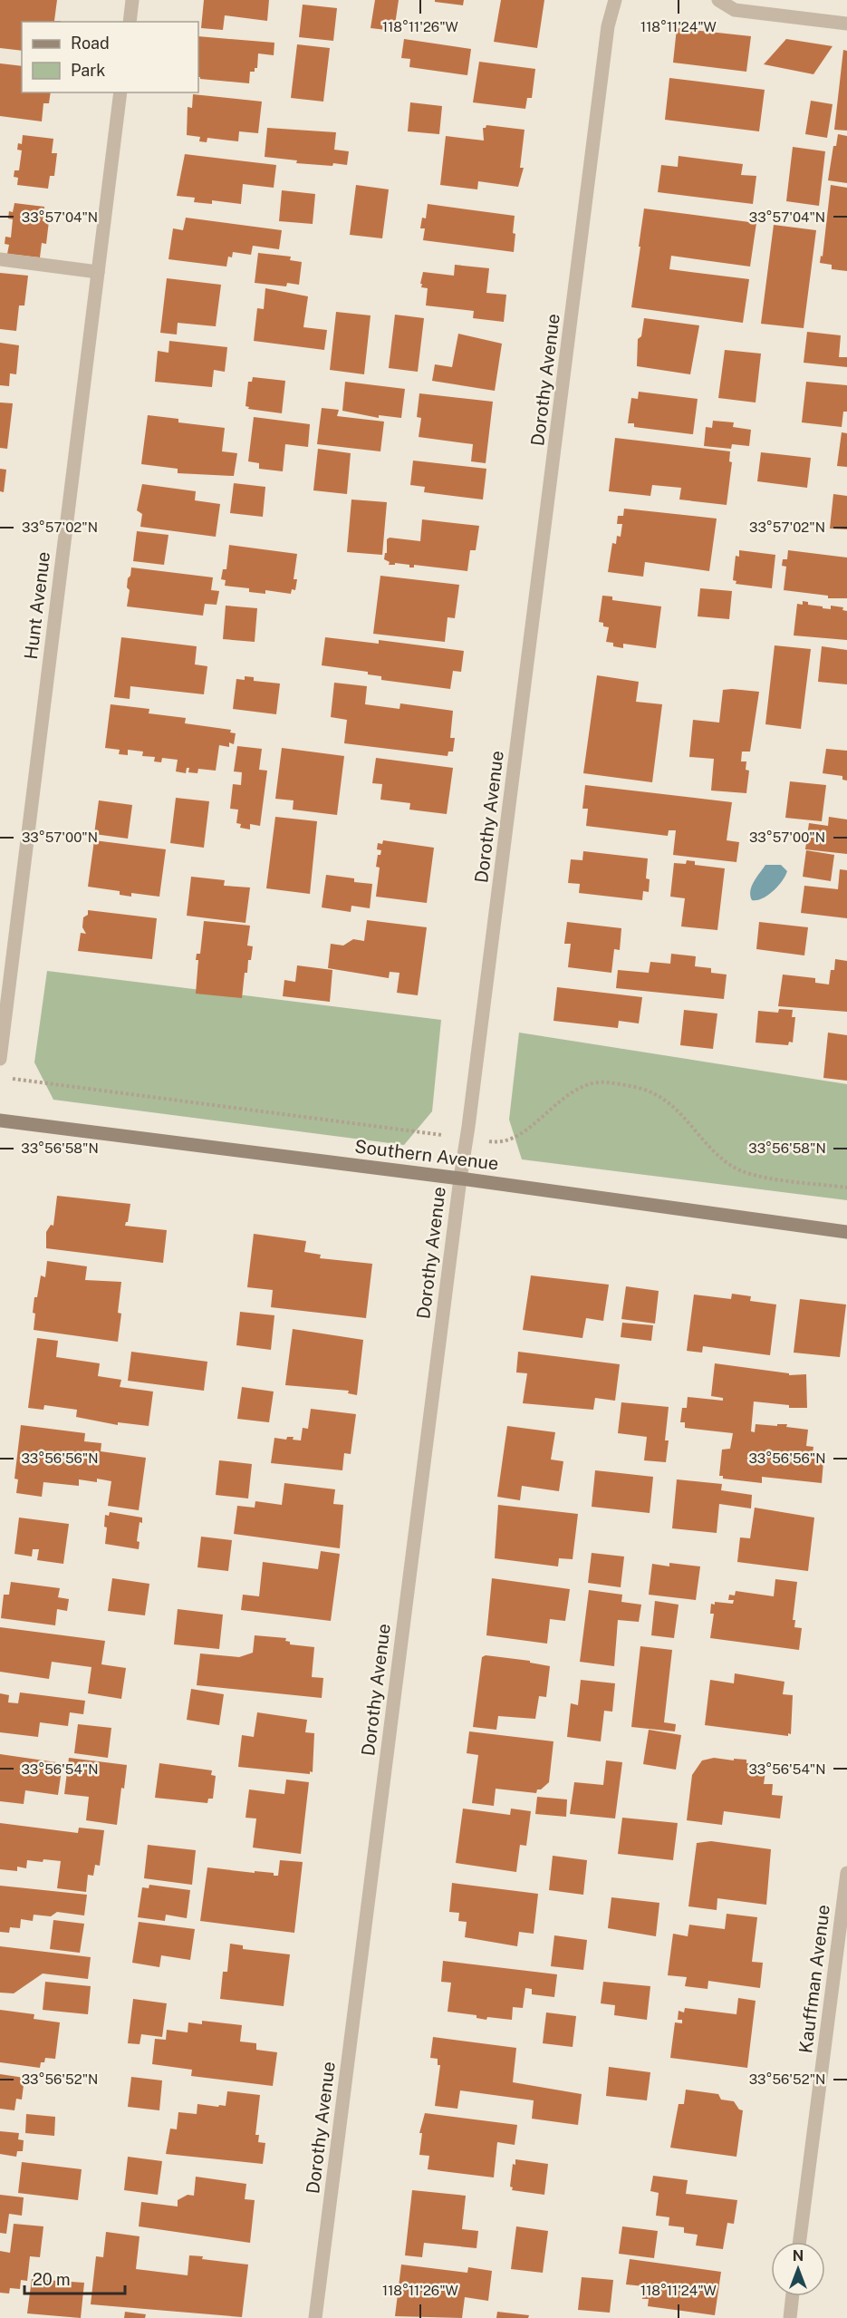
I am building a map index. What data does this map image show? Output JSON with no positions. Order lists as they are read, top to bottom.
{
  "streets": {
    "street": [
      "Dorothy Avenue",
      "Hunt Avenue",
      "Southern Avenue",
      "Kauffman Avenue"
    ]
  },
  "crossings": [
    ["Dorothy Avenue", "Southern Avenue"]
  ],
  "legend": ["Road", "Park"],
  "scale_bar": "20 m",
  "north": "top",
  "coordinates": [
    "118°11'26\"W",
    "118°11'24\"W",
    "33°57'04\"N",
    "33°57'02\"N",
    "33°57'00\"N",
    "33°56'58\"N",
    "33°56'56\"N",
    "33°56'54\"N",
    "33°56'52\"N"
  ]
}
